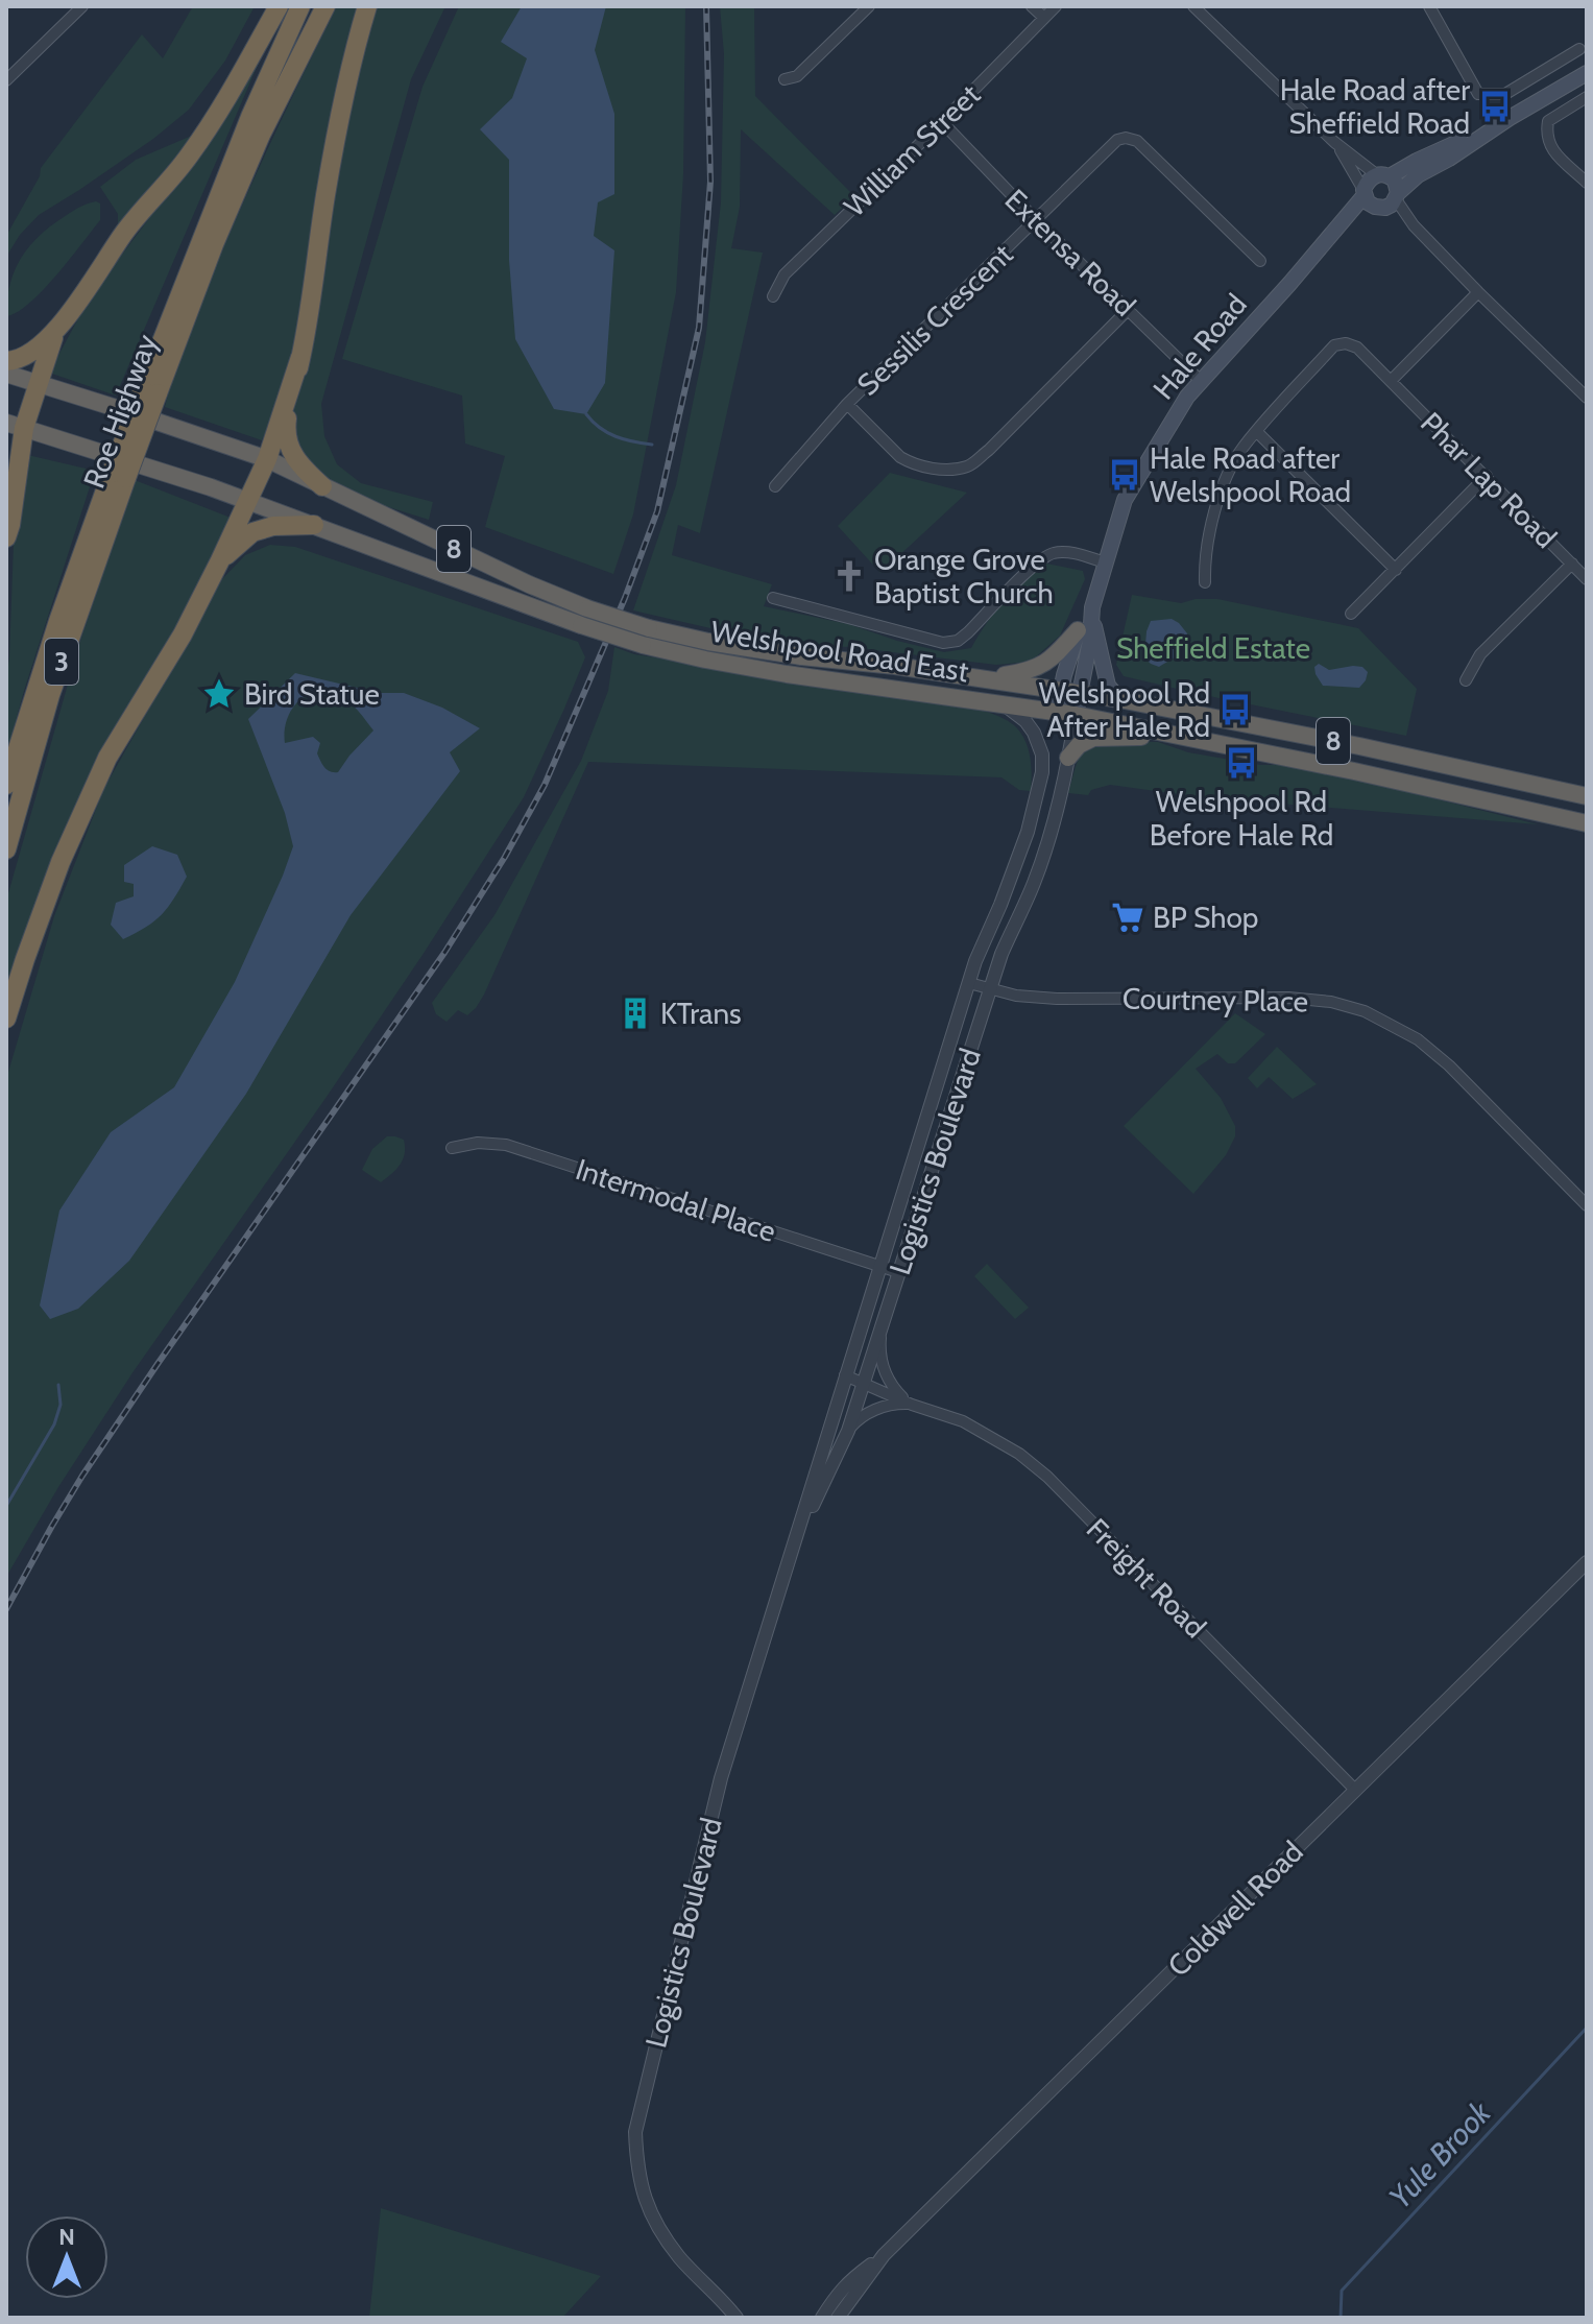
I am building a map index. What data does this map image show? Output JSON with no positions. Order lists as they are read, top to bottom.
{
  "streets": {
    "highway": [
      "Roe Highway",
      "8",
      "Welshpool Road East",
      "3"
    ],
    "main road": ["Hale Road"],
    "street": [
      "William Street",
      "Extensa Road",
      "Sessilis Crescent",
      "Phar Lap Road",
      "Courtney Place",
      "Logistics Boulevard",
      "Intermodal Place",
      "Freight Road",
      "Coldwell Road"
    ]
  },
  "crossings": [
    ["William Street", "Extensa Road"],
    ["Extensa Road", "Sessilis Crescent"],
    ["Extensa Road", "Hale Road"],
    ["Hale Road", "Welshpool Road East"],
    ["Hale Road", "Logistics Boulevard"],
    ["Roe Highway", "8"],
    ["Roe Highway", "Welshpool Road East"],
    ["8", "Welshpool Road East"],
    ["8", "Logistics Boulevard"],
    ["Welshpool Road East", "Logistics Boulevard"],
    ["Courtney Place", "Logistics Boulevard"],
    ["Logistics Boulevard", "Intermodal Place"],
    ["Logistics Boulevard", "Freight Road"],
    ["Freight Road", "Coldwell Road"]
  ],
  "water": ["Yule Brook"],
  "parks": ["Sheffield Estate"],
  "places": {
    "bus stop": [
      "Hale Road after Sheffield Road",
      "Hale Road after Welshpool Road",
      "Welshpool Rd After Hale Rd",
      "Welshpool Rd Before Hale Rd"
    ],
    "church": ["Orange Grove Baptist Church"],
    "place": ["Bird Statue"],
    "supermarket": ["BP Shop"],
    "building": ["KTrans"]
  },
  "north": "top"
}
